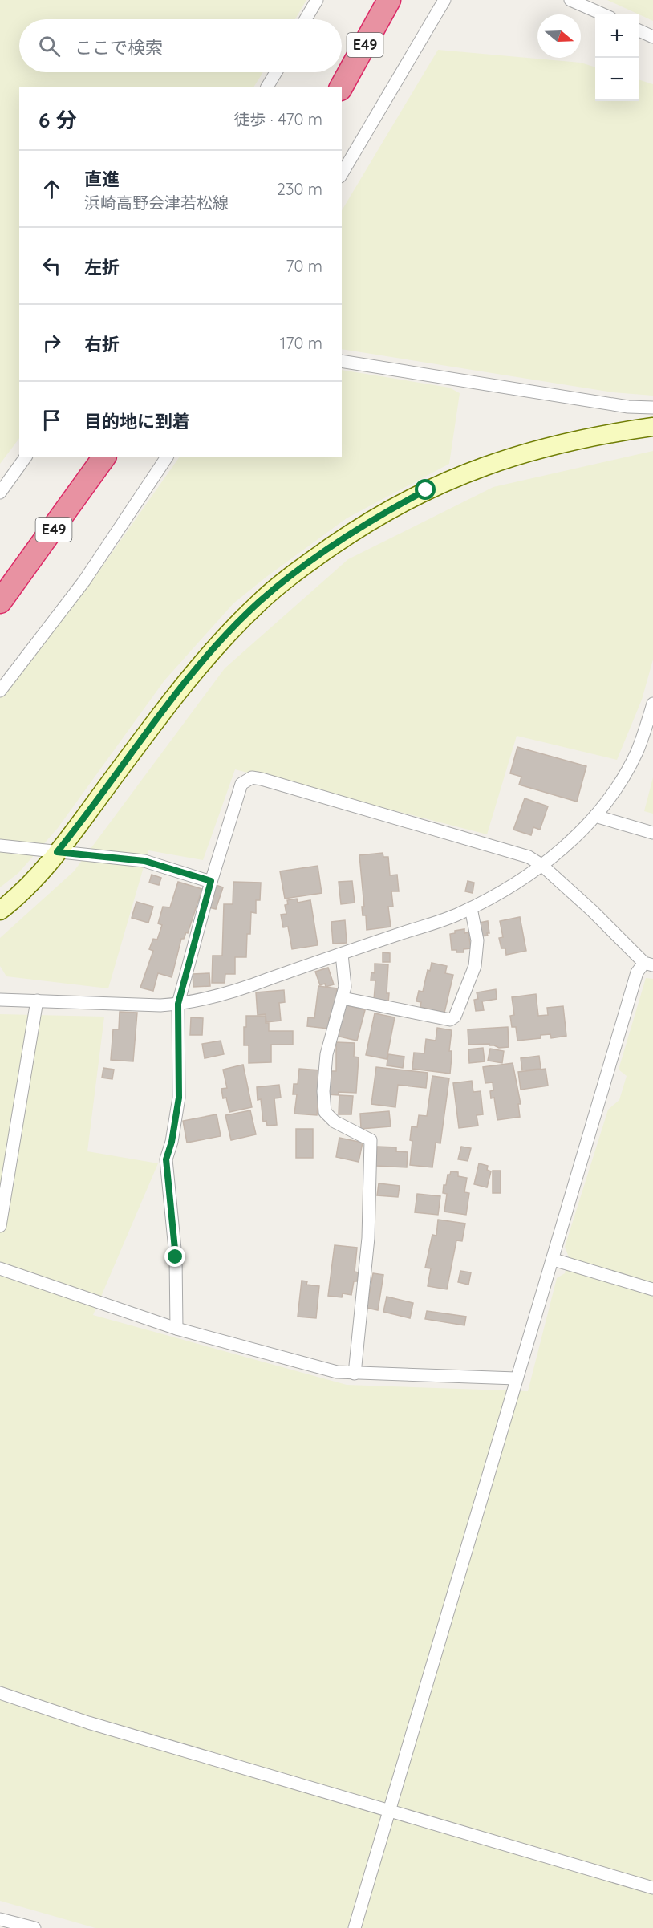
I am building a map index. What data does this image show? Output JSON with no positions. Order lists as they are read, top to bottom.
{
  "streets": {
    "highway": ["E49"]
  },
  "north": "right",
  "page": {
    "map_buttons": ["+", "−"],
    "search": "ここで検索",
    "heading": ["6 分", "徒歩 · 470 m"],
    "list": [
      ["直進", "浜崎高野会津若松線", "230 m"],
      ["左折", "70 m"],
      ["右折", "170 m"],
      "目的地に到着"
    ]
  }
}
